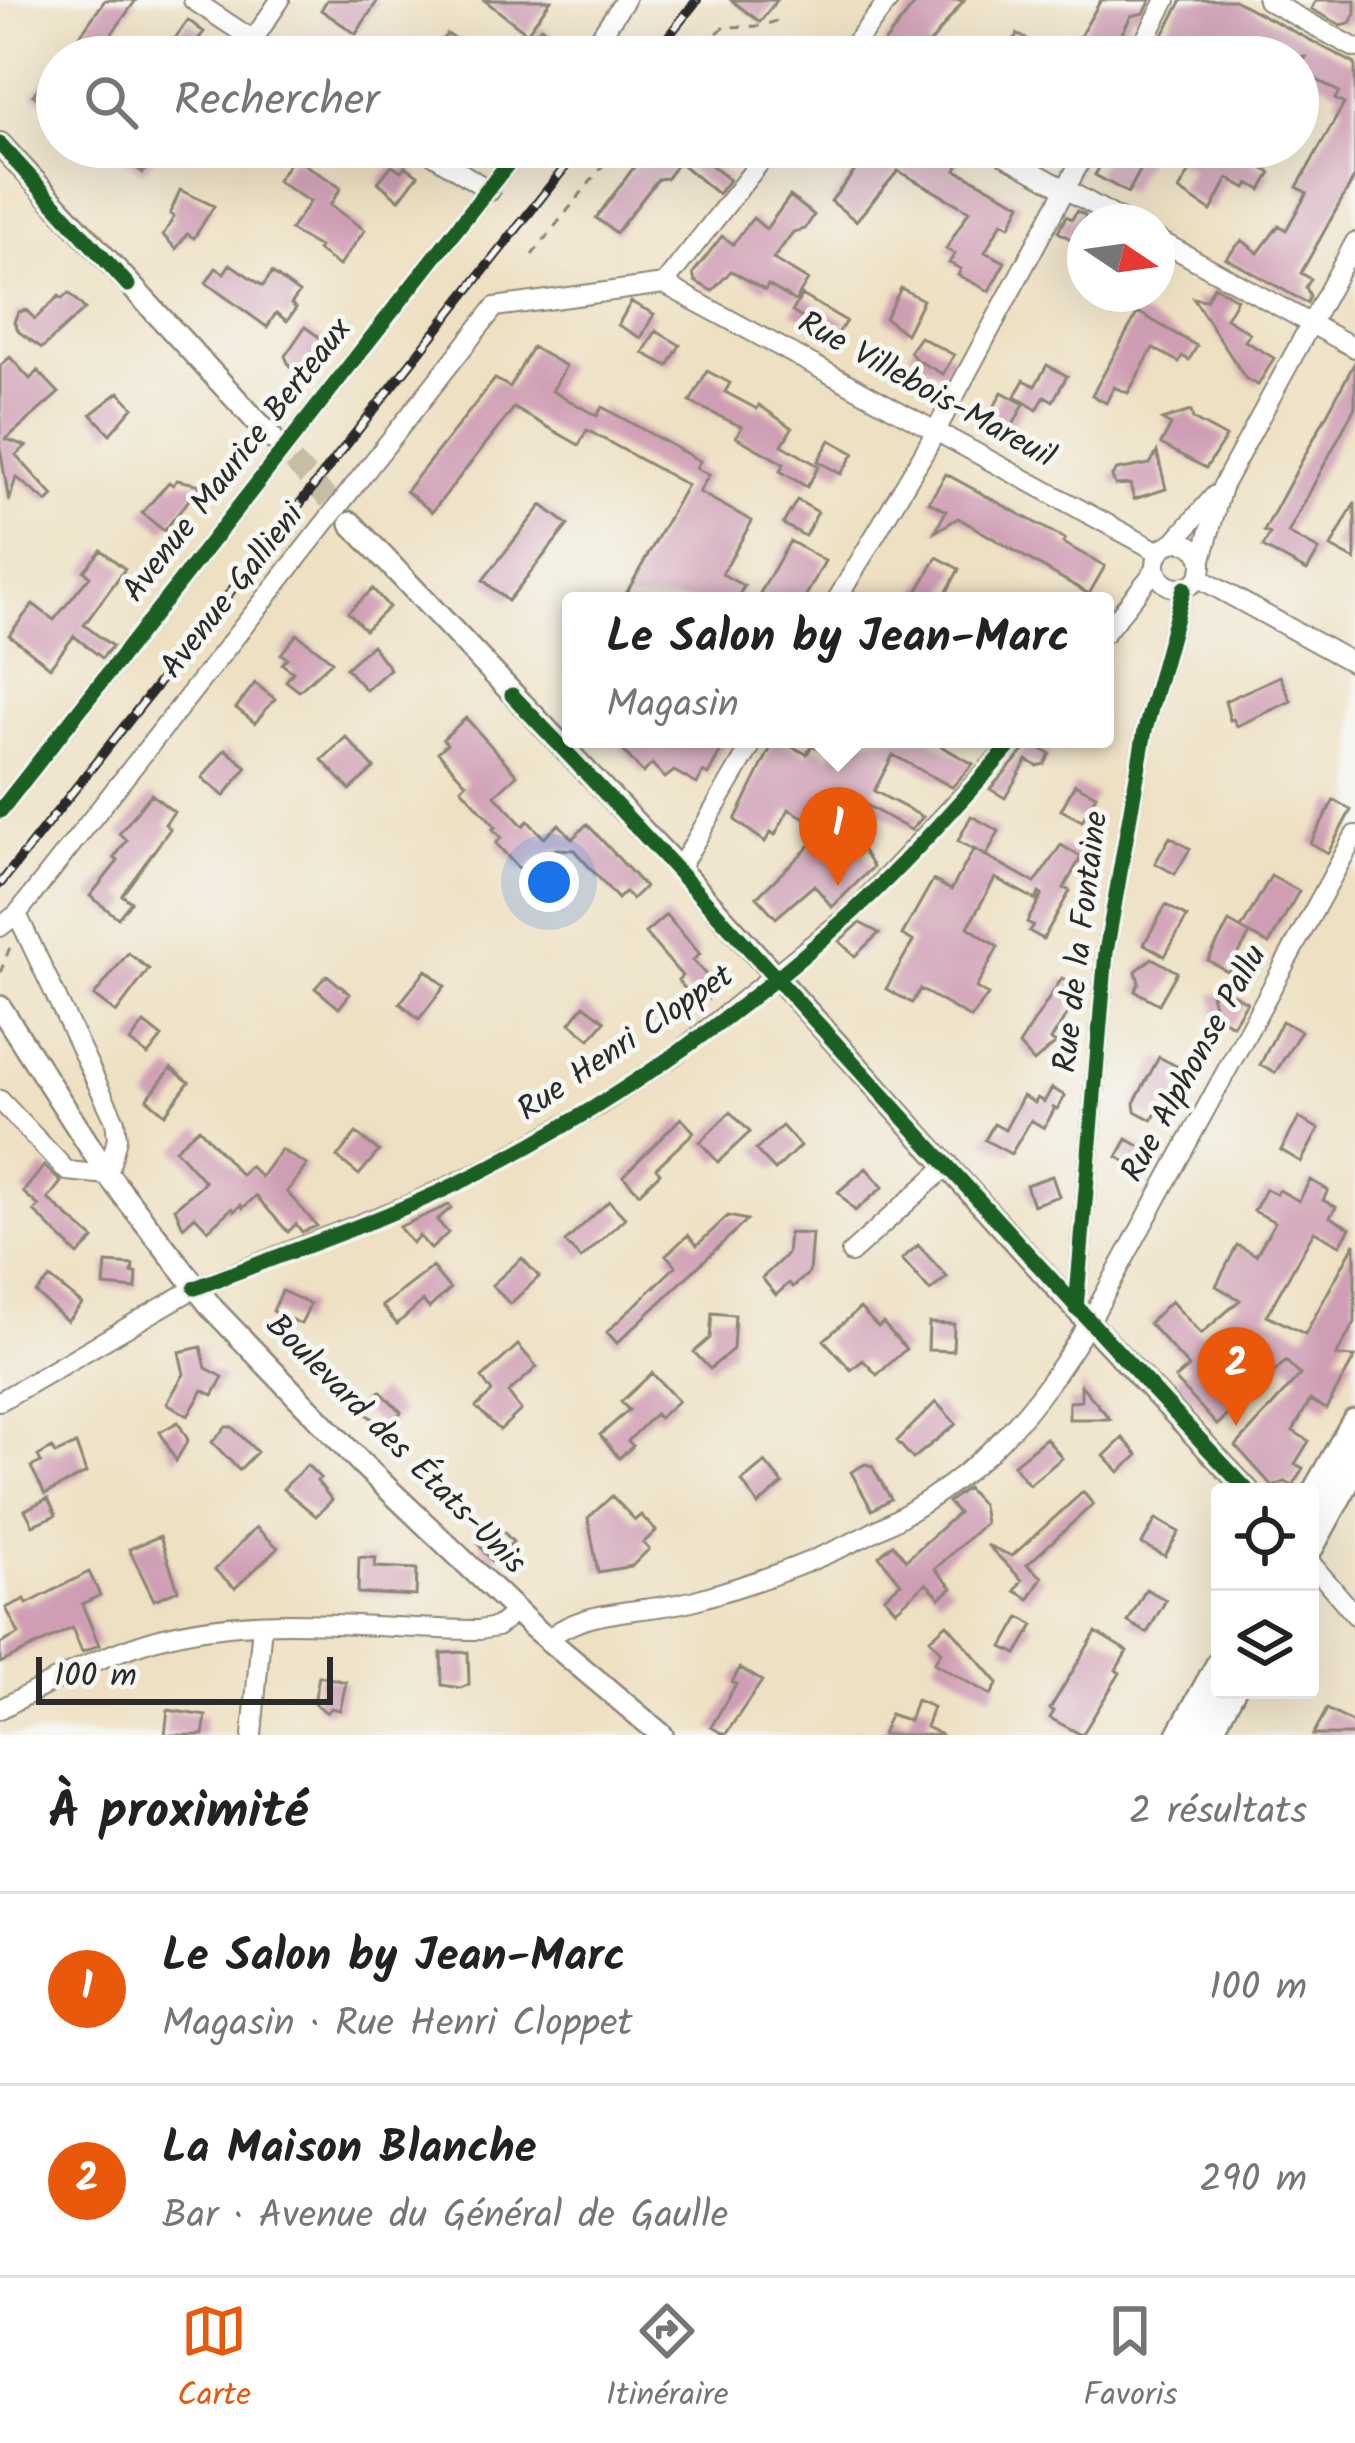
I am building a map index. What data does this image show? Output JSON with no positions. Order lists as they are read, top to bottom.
{
  "streets": {
    "street": [
      "Rue Villebois-Mareuil",
      "Avenue Maurice Berteaux",
      "Avenue Gallieni",
      "Rue de la Fontaine",
      "Rue Henri Cloppet",
      "Rue Alphonse Pallu",
      "Boulevard des États-Unis"
    ]
  },
  "crossings": [
    ["Rue Villebois-Mareuil", "Avenue Gallieni"],
    ["Rue de la Fontaine", "Rue Alphonse Pallu"],
    ["Rue Henri Cloppet", "Boulevard des États-Unis"],
    ["Rue Alphonse Pallu", "Boulevard des États-Unis"]
  ],
  "scale_bar": "100 m",
  "north": "right",
  "page": {
    "search": "Rechercher",
    "popup": ["Le Salon by Jean-Marc", "Magasin"],
    "pins": ["1", "2"],
    "scale": "100 m",
    "heading": ["À proximité", "2 résultats"],
    "list": [
      {
        "mark": "1",
        "name": "Le Salon by Jean-Marc",
        "note": "Magasin · Rue Henri Cloppet",
        "value": "100 m"
      },
      {
        "mark": "2",
        "name": "La Maison Blanche",
        "note": "Bar · Avenue du Général de Gaulle",
        "value": "290 m"
      }
    ],
    "nav": ["Carte", "Itinéraire", "Favoris"]
  }
}
